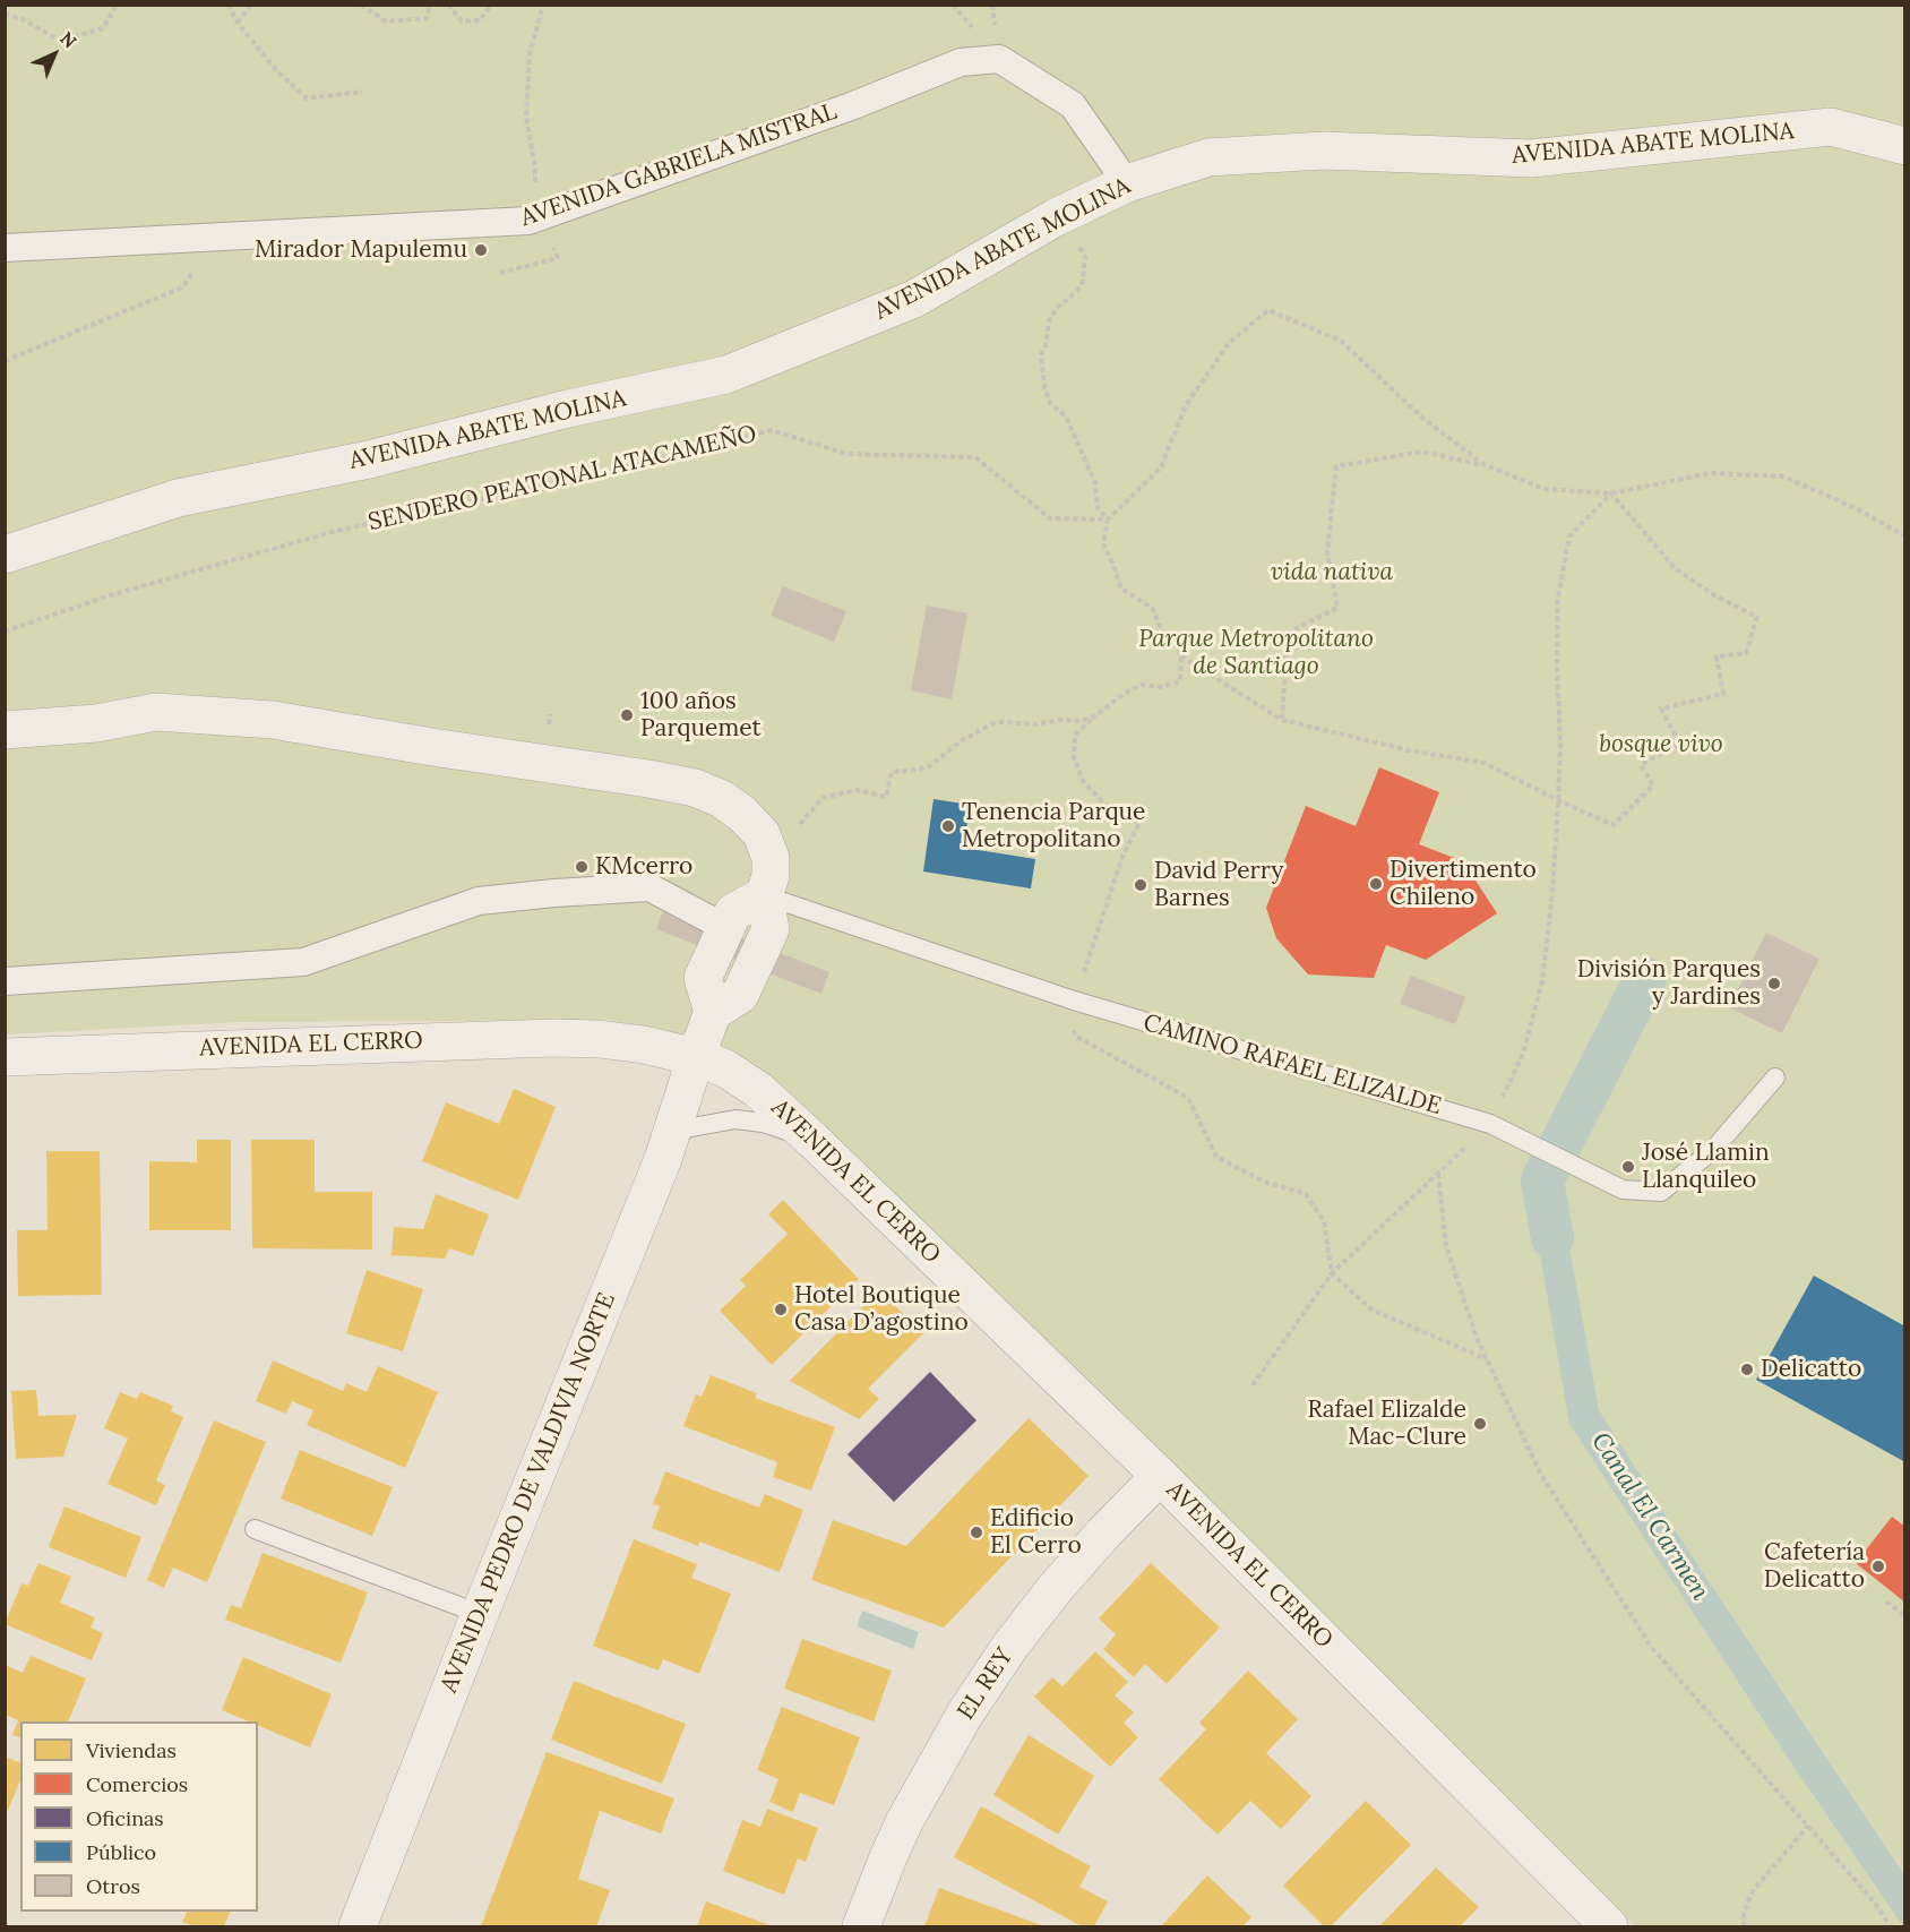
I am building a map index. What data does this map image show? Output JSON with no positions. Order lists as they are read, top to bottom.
{
  "streets": {
    "street": [
      "AVENIDA ABATE MOLINA",
      "AVENIDA GABRIELA MISTRAL",
      "AVENIDA EL CERRO",
      "AVENIDA PEDRO DE VALDIVIA NORTE",
      "EL REY"
    ],
    "lane": ["CAMINO RAFAEL ELIZALDE"],
    "path": ["SENDERO PEATONAL ATACAMEÑO"]
  },
  "crossings": [
    ["AVENIDA ABATE MOLINA", "AVENIDA GABRIELA MISTRAL"],
    ["AVENIDA EL CERRO", "AVENIDA PEDRO DE VALDIVIA NORTE"],
    ["AVENIDA EL CERRO", "EL REY"]
  ],
  "water": ["Canal El Carmen"],
  "parks": ["vida nativa", "Parque Metropolitano de Santiago", "bosque vivo"],
  "places": [
    "Mirador Mapulemu",
    "100 años Parquemet",
    "Tenencia Parque Metropolitano",
    "KMcerro",
    "Divertimento Chileno",
    "David Perry Barnes",
    "División Parques y Jardines",
    "José Llamin Llanquileo",
    "Hotel Boutique Casa D’agostino",
    "Delicatto",
    "Rafael Elizalde Mac-Clure",
    "Edificio El Cerro",
    "Cafetería Delicatto"
  ],
  "legend": [
    "Viviendas",
    "Comercios",
    "Oficinas",
    "Público",
    "Otros"
  ],
  "north": "top right"
}
